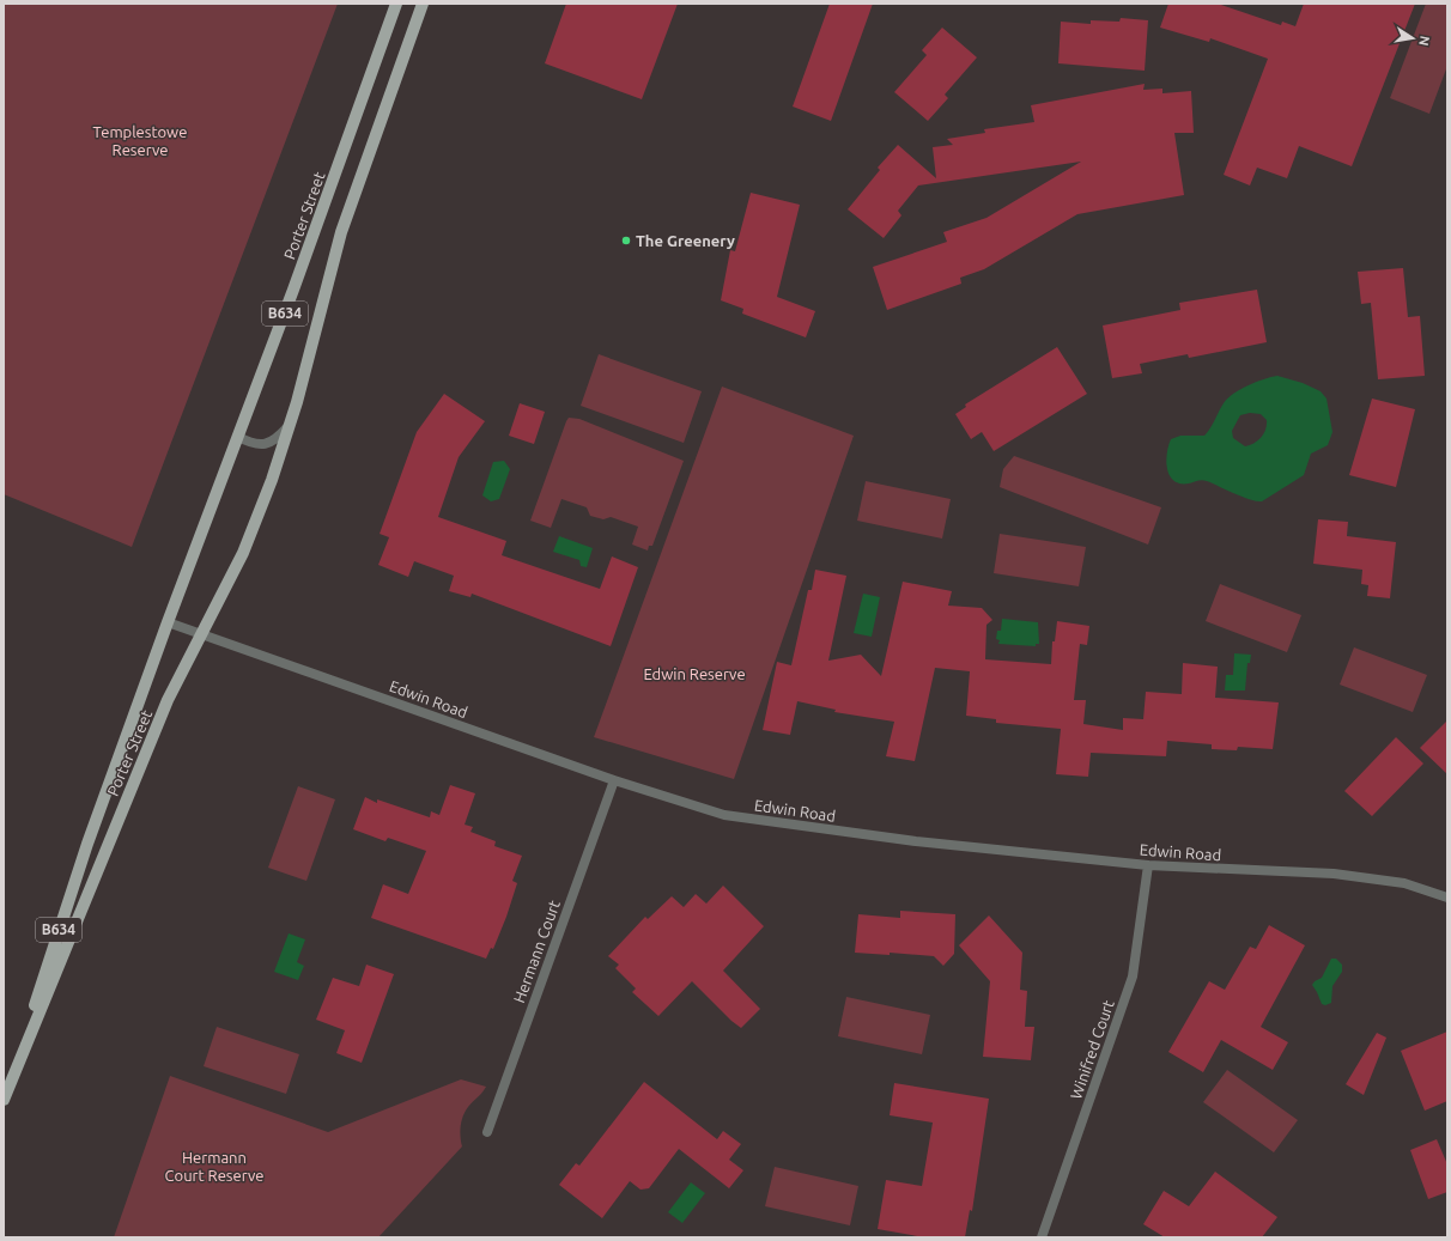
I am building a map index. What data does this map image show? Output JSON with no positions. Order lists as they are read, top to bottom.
{
  "streets": {
    "main road": ["Porter Street", "B634"],
    "street": ["Edwin Road", "Hermann Court", "Winifred Court"]
  },
  "crossings": [
    ["Porter Street", "Edwin Road"],
    ["Edwin Road", "Hermann Court"],
    ["Edwin Road", "Winifred Court"]
  ],
  "parks": ["Templestowe Reserve", "Edwin Reserve", "Hermann Court Reserve"],
  "places": ["The Greenery"],
  "north": "right"
}
